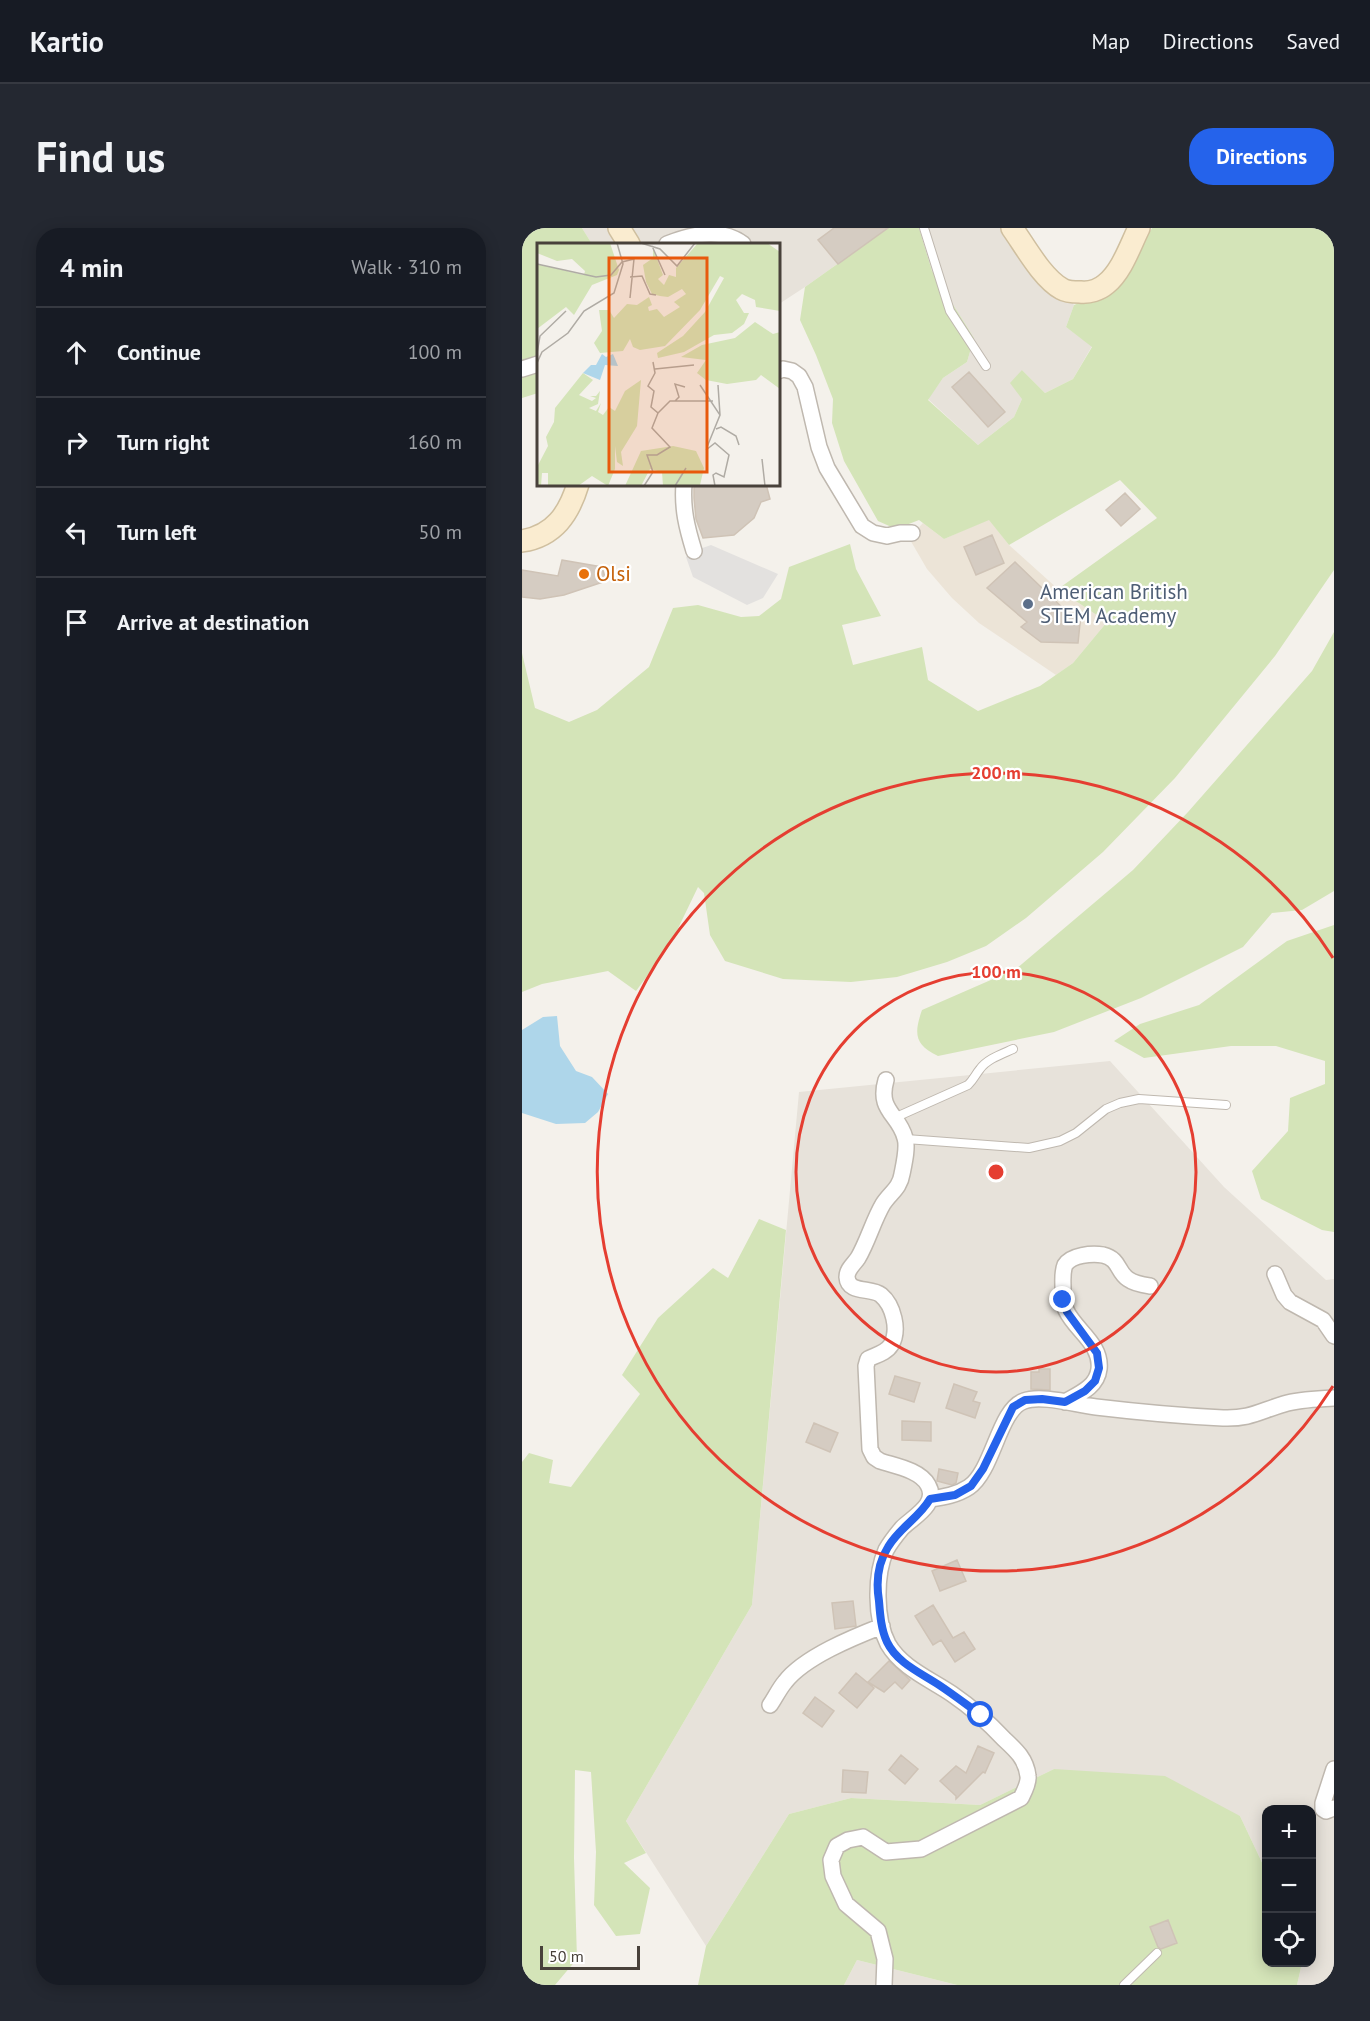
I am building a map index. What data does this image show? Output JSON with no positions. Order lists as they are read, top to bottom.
{
  "places": ["Olsi", "American British STEM Academy"],
  "scale_bar": "50 m",
  "page": {
    "header": "Kartio",
    "nav": ["Map", "Directions", "Saved"],
    "buttons": "Directions",
    "title": "Find us",
    "heading": ["4 min", "Walk · 310 m"],
    "list": [
      ["Continue", "100 m"],
      ["Turn right", "160 m"],
      ["Turn left", "50 m"],
      "Arrive at destination"
    ],
    "map_buttons": ["+", "−"],
    "scale": "50 m"
  },
  "rings": ["200 m", "100 m"]
}
